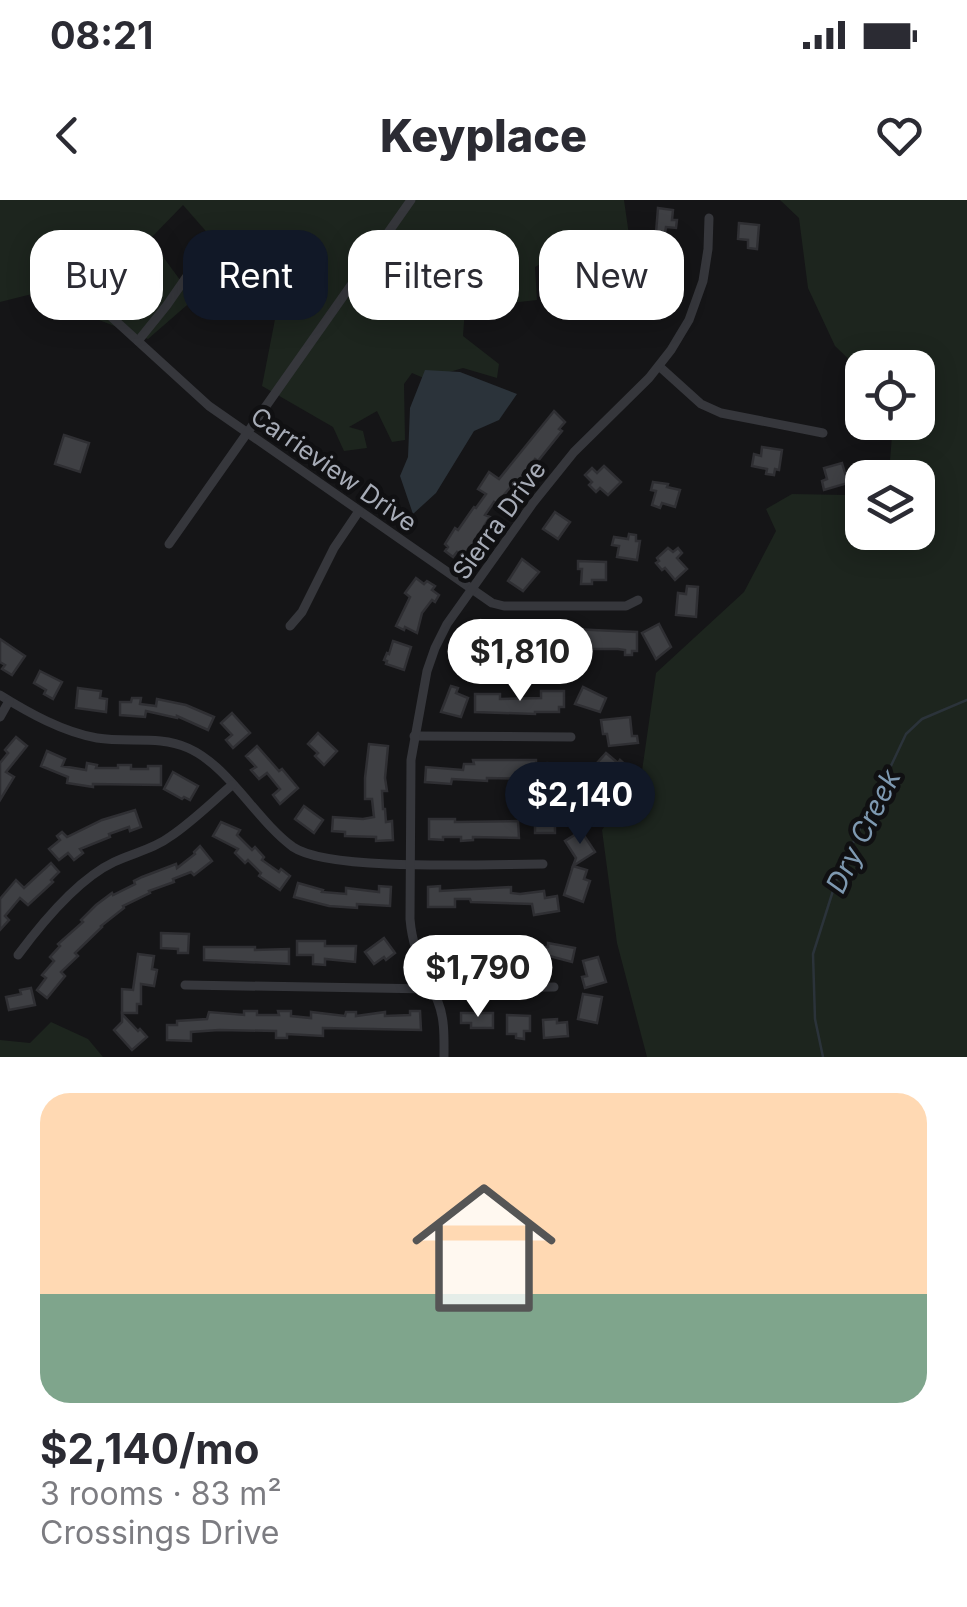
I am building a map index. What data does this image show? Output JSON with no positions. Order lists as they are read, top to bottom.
{
  "streets": {
    "street": ["Carrieview Drive", "Sierra Drive"]
  },
  "crossings": [
    ["Carrieview Drive", "Sierra Drive"]
  ],
  "water": ["Dry Creek"],
  "page": {
    "status": "08:21",
    "header": "Keyplace",
    "chip": [
      "Buy",
      "Rent",
      "Filters",
      "New"
    ],
    "price": ["$1,810", "$2,140", "$1,790"],
    "list": [
      {
        "name": "$2,140/mo",
        "note": "3 rooms · 83 m² · Crossings Drive"
      }
    ]
  }
}
